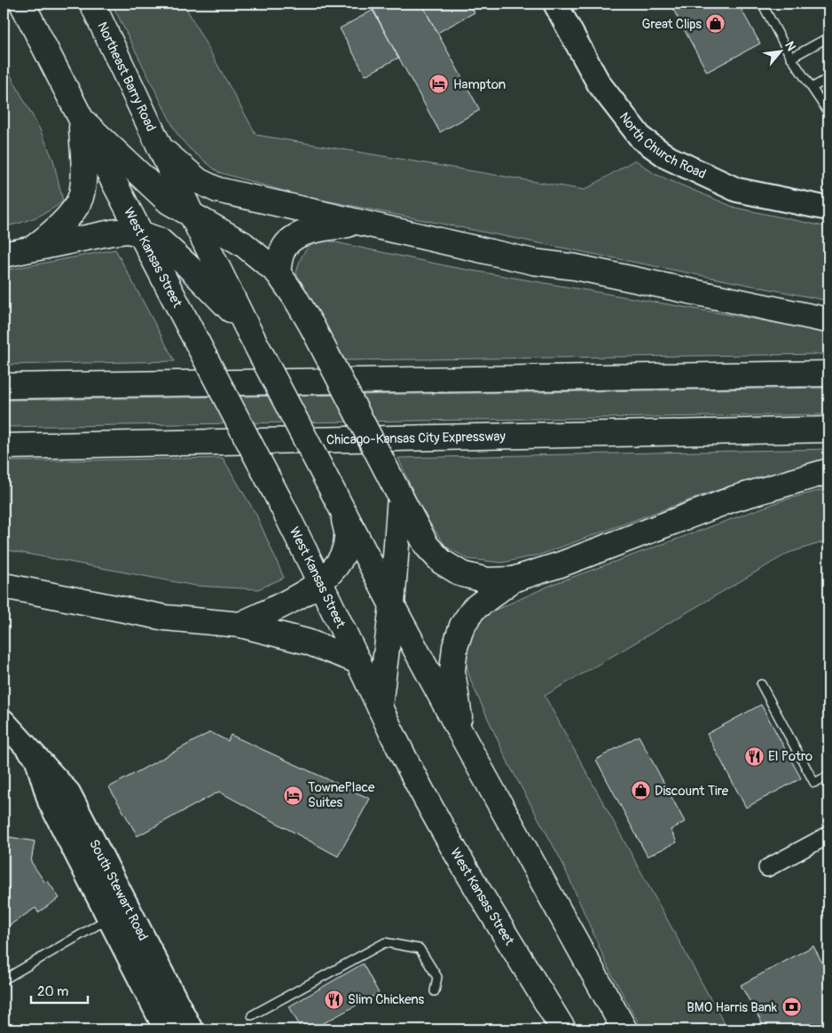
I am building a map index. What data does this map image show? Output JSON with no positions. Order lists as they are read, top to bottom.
{
  "streets": {
    "highway": ["Northeast Barry Road", "West Kansas Street", "Chicago-Kansas City Expressway"],
    "street": ["North Church Road", "South Stewart Road"]
  },
  "places": {
    "shop": ["Great Clips", "Discount Tire"],
    "hotel": ["Hampton", "TownePlace Suites"],
    "restaurant": ["El Potro", "Slim Chickens"],
    "bank": ["BMO Harris Bank"]
  },
  "scale_bar": "20 m",
  "north": "top right"
}
